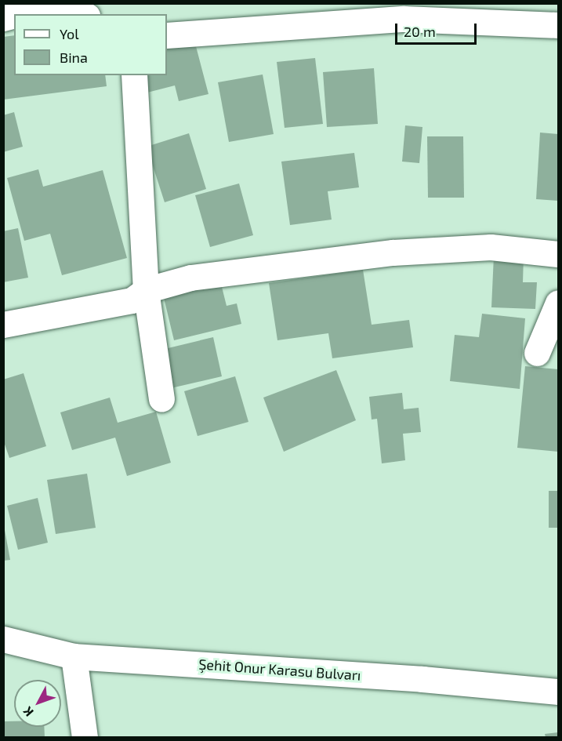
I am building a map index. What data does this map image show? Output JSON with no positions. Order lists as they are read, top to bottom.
{
  "streets": {
    "street": ["Şehit Onur Karasu Bulvarı"]
  },
  "legend": ["Yol", "Bina"],
  "scale_bar": "20 m",
  "north": "bottom left"
}
